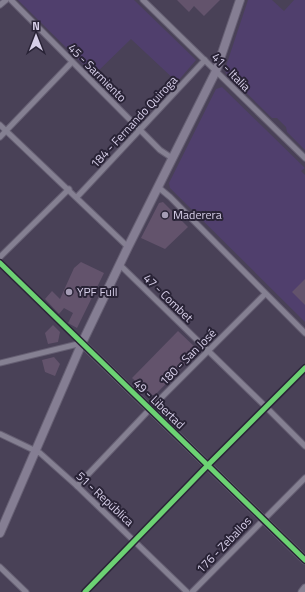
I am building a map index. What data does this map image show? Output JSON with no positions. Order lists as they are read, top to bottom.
{
  "streets": {
    "street": [
      "41 - Italia",
      "45 - Sarmiento",
      "184 - Fernando Quiroga",
      "47 - Combet",
      "180 - San José",
      "49 - Libertad",
      "51 - República",
      "176 - Zeballos"
    ]
  },
  "crossings": [
    ["41 - Italia", "184 - Fernando Quiroga"],
    ["45 - Sarmiento", "184 - Fernando Quiroga"],
    ["47 - Combet", "180 - San José"],
    ["180 - San José", "49 - Libertad"],
    ["180 - San José", "51 - República"],
    ["49 - Libertad", "176 - Zeballos"]
  ],
  "places": ["Maderera", "YPF Full"],
  "north": "top"
}
